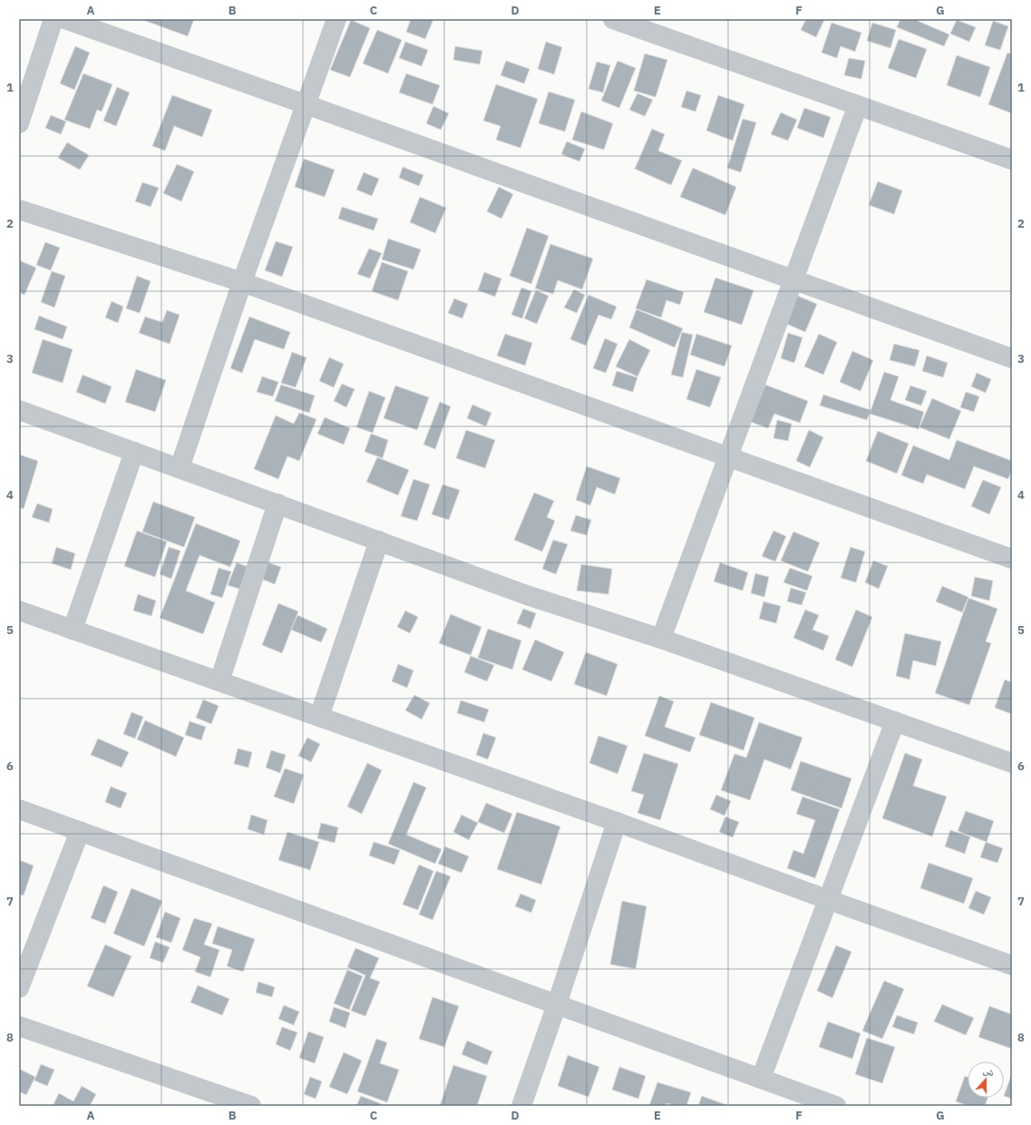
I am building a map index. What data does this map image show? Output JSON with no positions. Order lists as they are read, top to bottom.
{
  "north": "top",
  "grid": {
    "columns": [
      "A",
      "B",
      "C",
      "D",
      "E",
      "F",
      "G"
    ],
    "rows": [
      "1",
      "2",
      "3",
      "4",
      "5",
      "6",
      "7",
      "8"
    ]
  }
}
